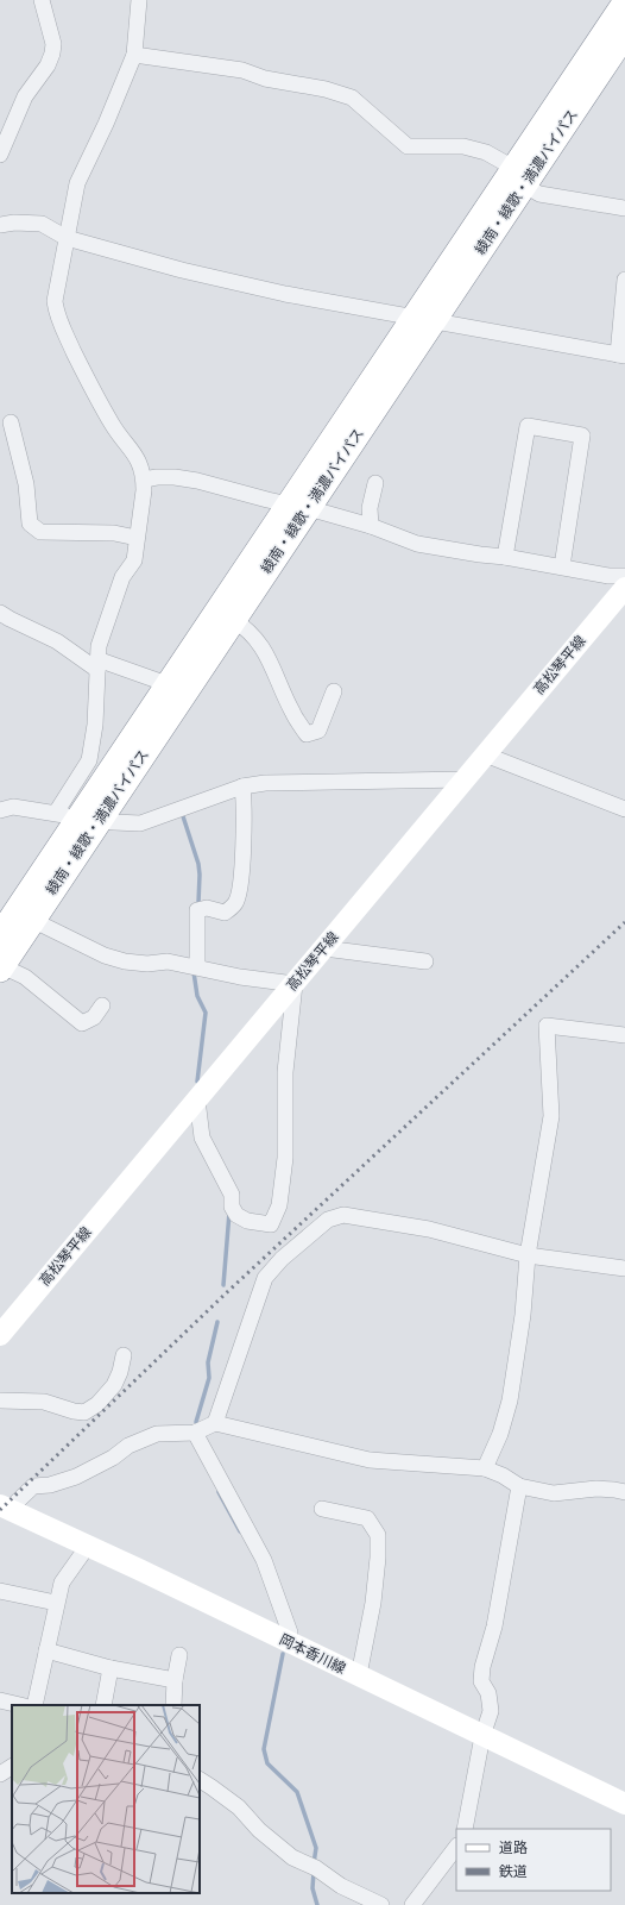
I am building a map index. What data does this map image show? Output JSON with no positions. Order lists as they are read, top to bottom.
{
  "streets": {
    "highway": ["綾南・綾歌・満濃バイパス"],
    "main road": ["高松琴平線", "岡本香川線"]
  },
  "legend": ["道路", "鉄道"]
}
